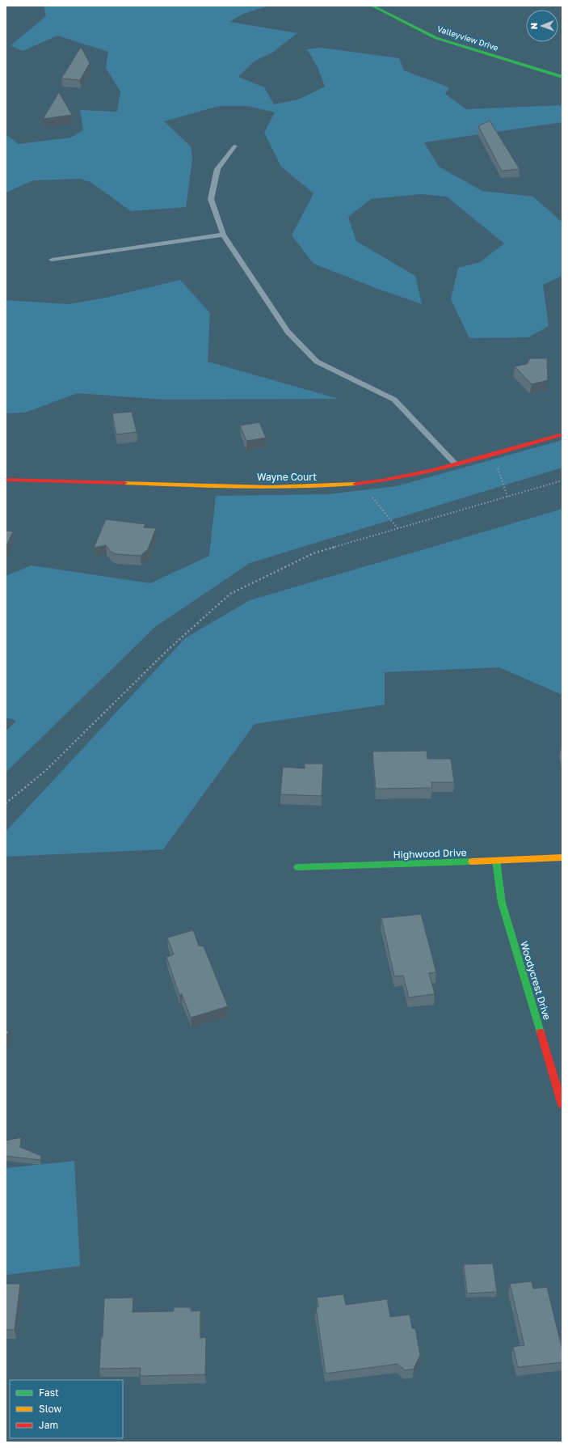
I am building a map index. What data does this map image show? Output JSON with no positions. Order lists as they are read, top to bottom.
{
  "streets": {
    "street": [
      "Valleyview Drive",
      "Wayne Court",
      "Highwood Drive",
      "Woodycrest Drive"
    ]
  },
  "crossings": [
    ["Highwood Drive", "Woodycrest Drive"]
  ],
  "legend": ["Fast", "Slow", "Jam"],
  "north": "left"
}
